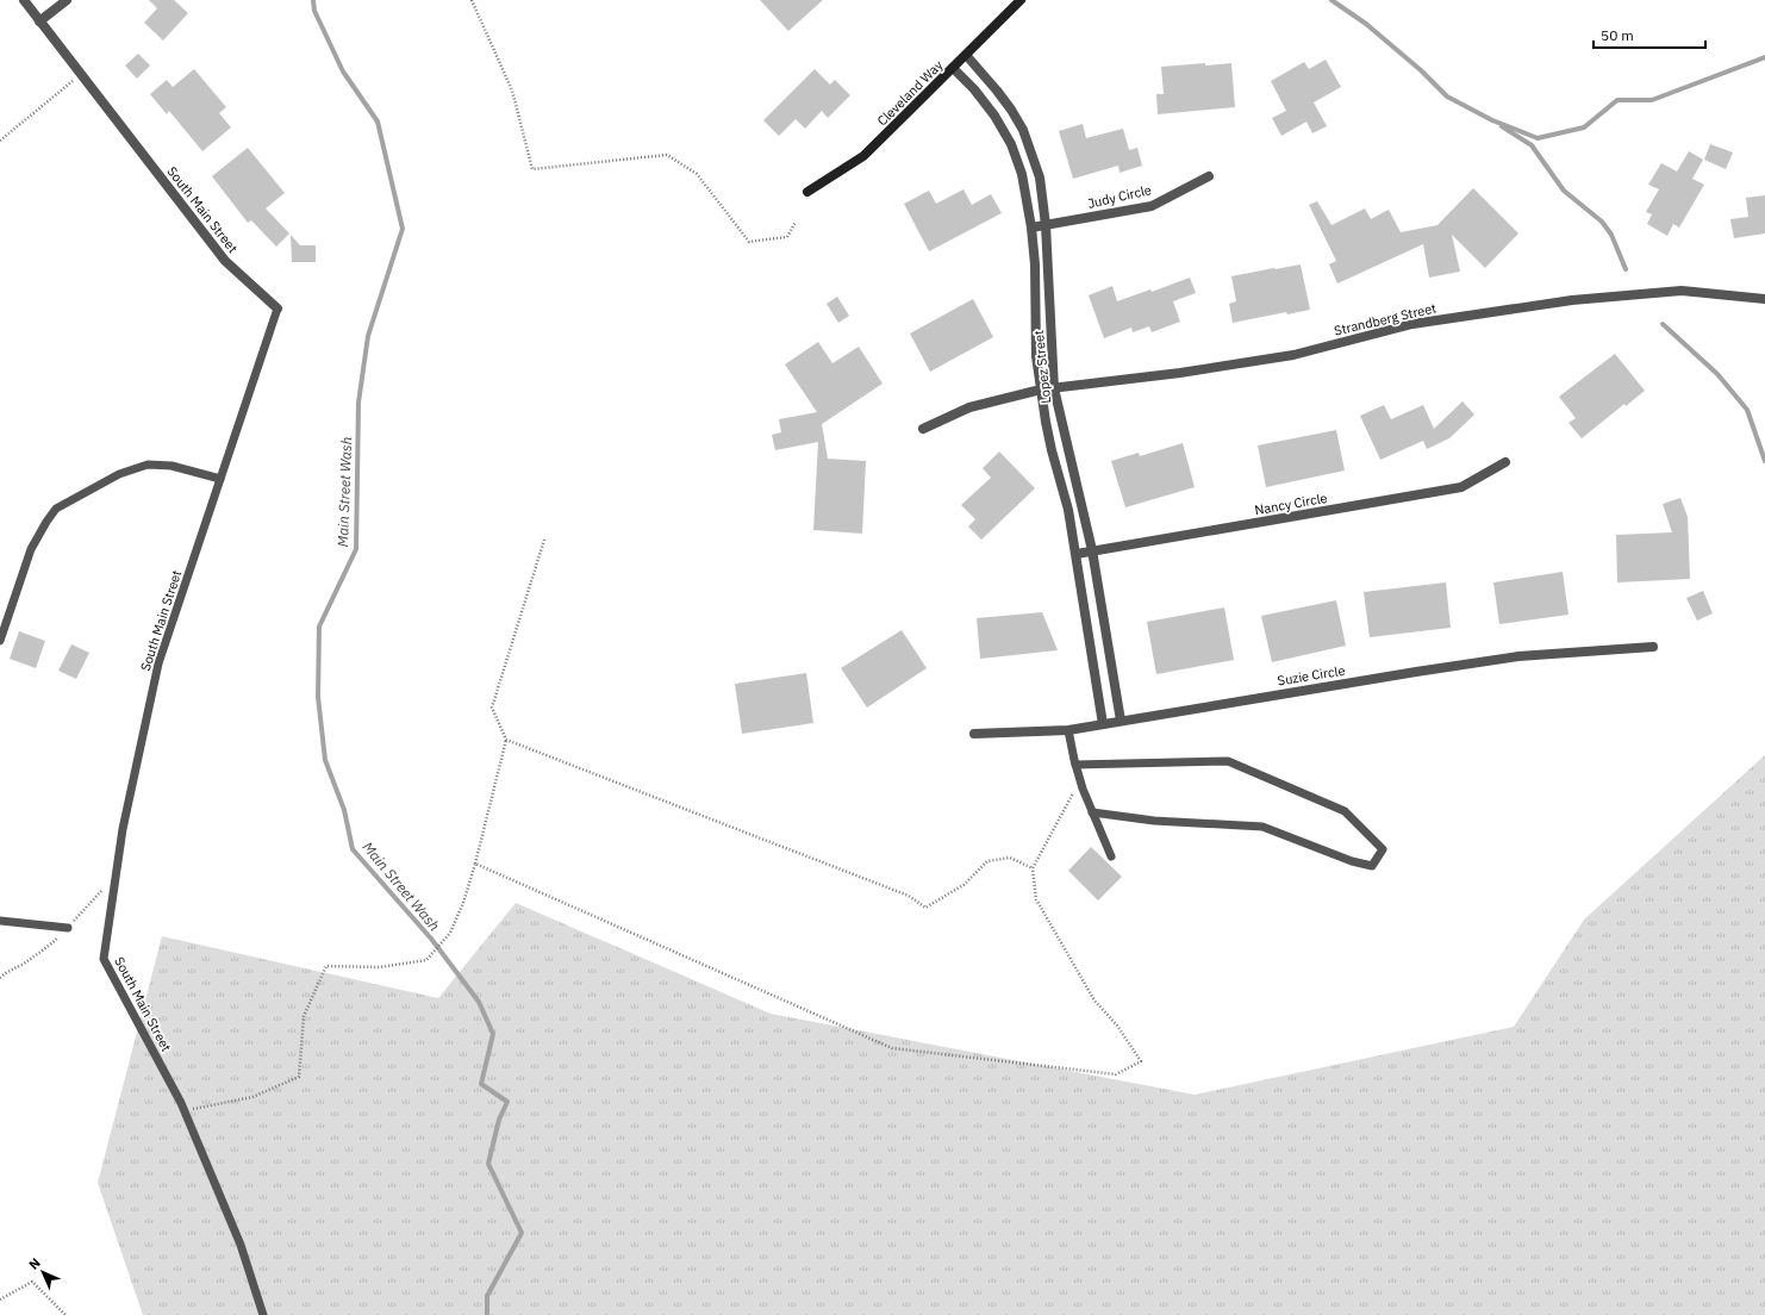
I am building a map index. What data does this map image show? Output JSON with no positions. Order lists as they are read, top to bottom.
{
  "streets": {
    "street": [
      "Cleveland Way",
      "Judy Circle",
      "South Main Street",
      "Strandberg Street",
      "Lopez Street",
      "Nancy Circle",
      "Suzie Circle"
    ]
  },
  "crossings": [
    ["Cleveland Way", "Lopez Street"],
    ["Judy Circle", "Lopez Street"],
    ["Strandberg Street", "Lopez Street"],
    ["Lopez Street", "Nancy Circle"],
    ["Lopez Street", "Suzie Circle"]
  ],
  "water": ["Main Street Wash"],
  "scale_bar": "50 m",
  "north": "top left"
}
